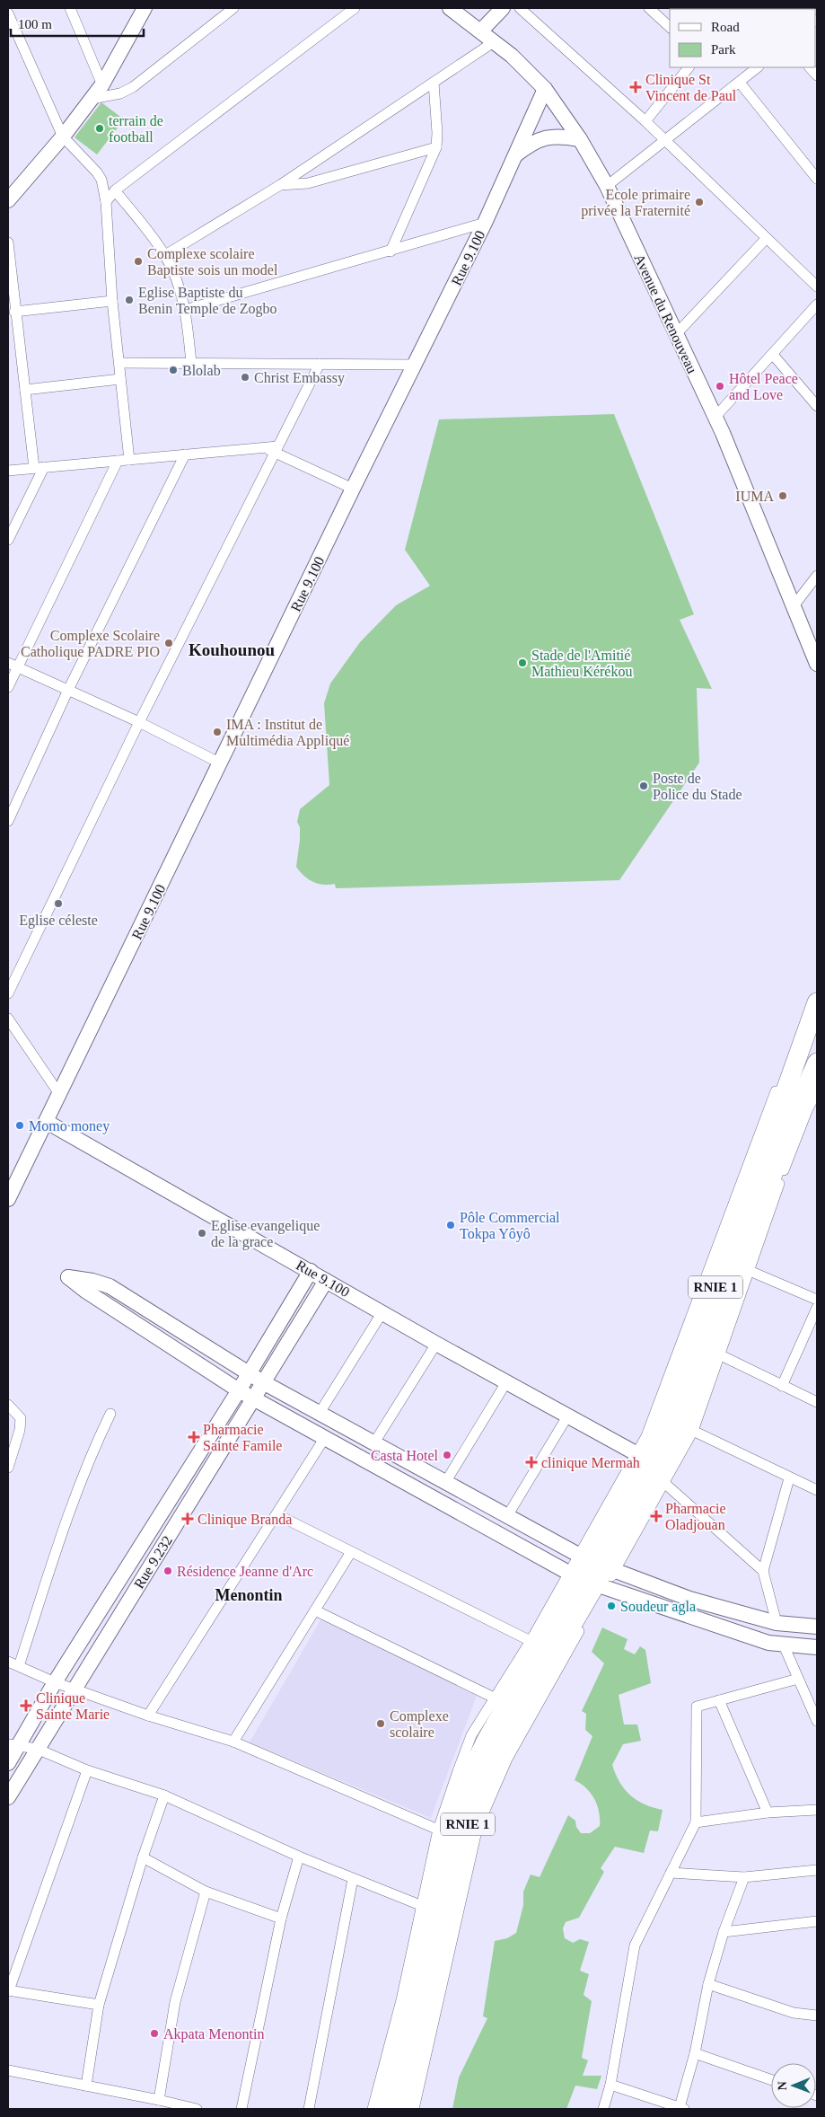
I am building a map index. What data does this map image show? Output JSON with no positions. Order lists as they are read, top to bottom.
{
  "streets": {
    "highway": ["RNIE 1"],
    "street": ["Rue 9.100", "Avenue du Renouveau", "Rue 9.232"]
  },
  "crossings": [
    ["Rue 9.100", "Avenue du Renouveau"],
    ["Rue 9.100", "Rue 9.232"]
  ],
  "districts": ["Kouhounou", "Menontin"],
  "places": {
    "health": [
      "Clinique St Vincent de Paul",
      "Pharmacie Sainte Famile",
      "clinique Mermah",
      "Pharmacie Oladjouan",
      "Clinique Branda",
      "Clinique Sainte Marie"
    ],
    "other": [
      "terrain de football",
      "Ecole primaire privée la Fraternité",
      "Complexe scolaire Baptiste sois un model",
      "Eglise Baptiste du Benin Temple de Zogbo",
      "Blolab",
      "Christ Embassy",
      "Hôtel Peace and Love",
      "IUMA",
      "Complexe Scolaire Catholique PADRE PIO",
      "Stade de l'Amitié Mathieu Kérékou",
      "IMA : Institut de Multimédia Appliqué",
      "Poste de Police du Stade",
      "Eglise céleste",
      "Momo money",
      "Pôle Commercial Tokpa Yôyô",
      "Eglise evangelique de la grace",
      "Casta Hotel",
      "Résidence Jeanne d'Arc",
      "Soudeur agla",
      "Complexe scolaire",
      "Akpata Menontin"
    ]
  },
  "legend": ["Road", "Park"],
  "scale_bar": "100 m",
  "north": "left"
}
